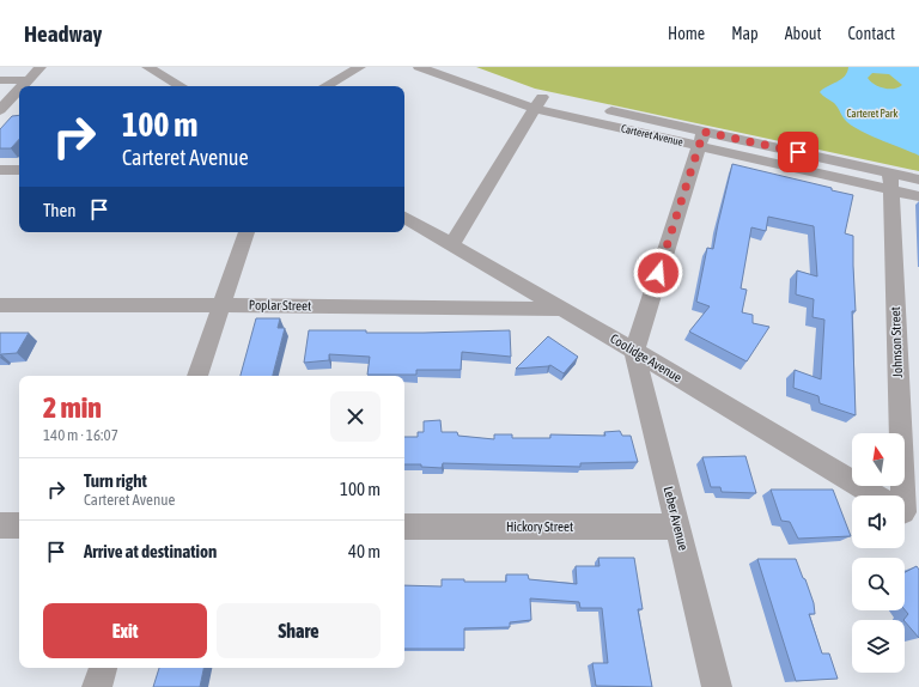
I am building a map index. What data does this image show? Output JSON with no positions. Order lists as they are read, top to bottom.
{
  "streets": {
    "street": [
      "Carteret Avenue",
      "Poplar Street",
      "Johnson Street",
      "Coolidge Avenue",
      "Leber Avenue",
      "Hickory Street"
    ]
  },
  "crossings": [
    ["Carteret Avenue", "Johnson Street"],
    ["Poplar Street", "Coolidge Avenue"],
    ["Coolidge Avenue", "Leber Avenue"],
    ["Leber Avenue", "Hickory Street"]
  ],
  "parks": ["Carteret Park"],
  "north": "top",
  "page": {
    "header": "Headway",
    "nav": [
      "Home",
      "Map",
      "About",
      "Contact"
    ],
    "turn": ["100 m", "Carteret Avenue"],
    "then": "Then",
    "heading": ["2 min", "140 m · 16:07"],
    "list": [
      {
        "name": "Turn right",
        "note": "Carteret Avenue",
        "value": "100 m"
      },
      {
        "name": "Arrive at destination",
        "value": "40 m"
      }
    ],
    "buttons": ["Exit", "Share"]
  }
}
